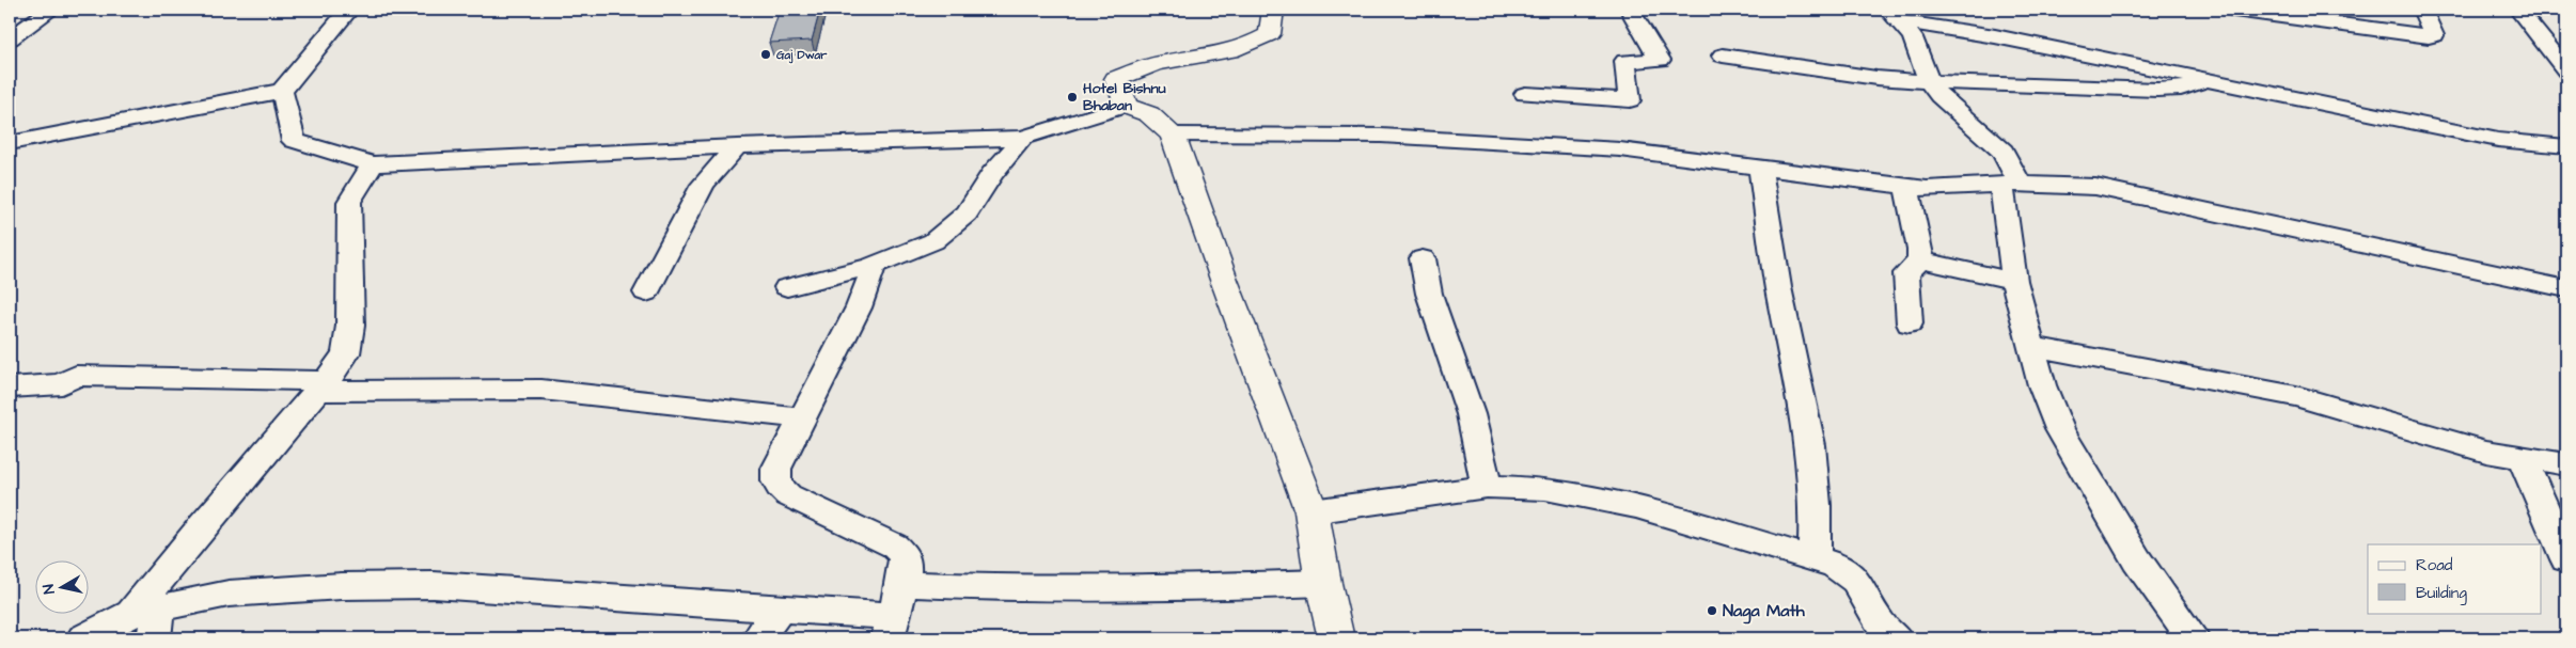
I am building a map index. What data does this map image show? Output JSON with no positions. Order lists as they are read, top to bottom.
{
  "places": ["Gaj Dwar", "Hotel Bishnu Bhaban", "Naga Math"],
  "legend": ["Road", "Building"],
  "north": "left"
}
